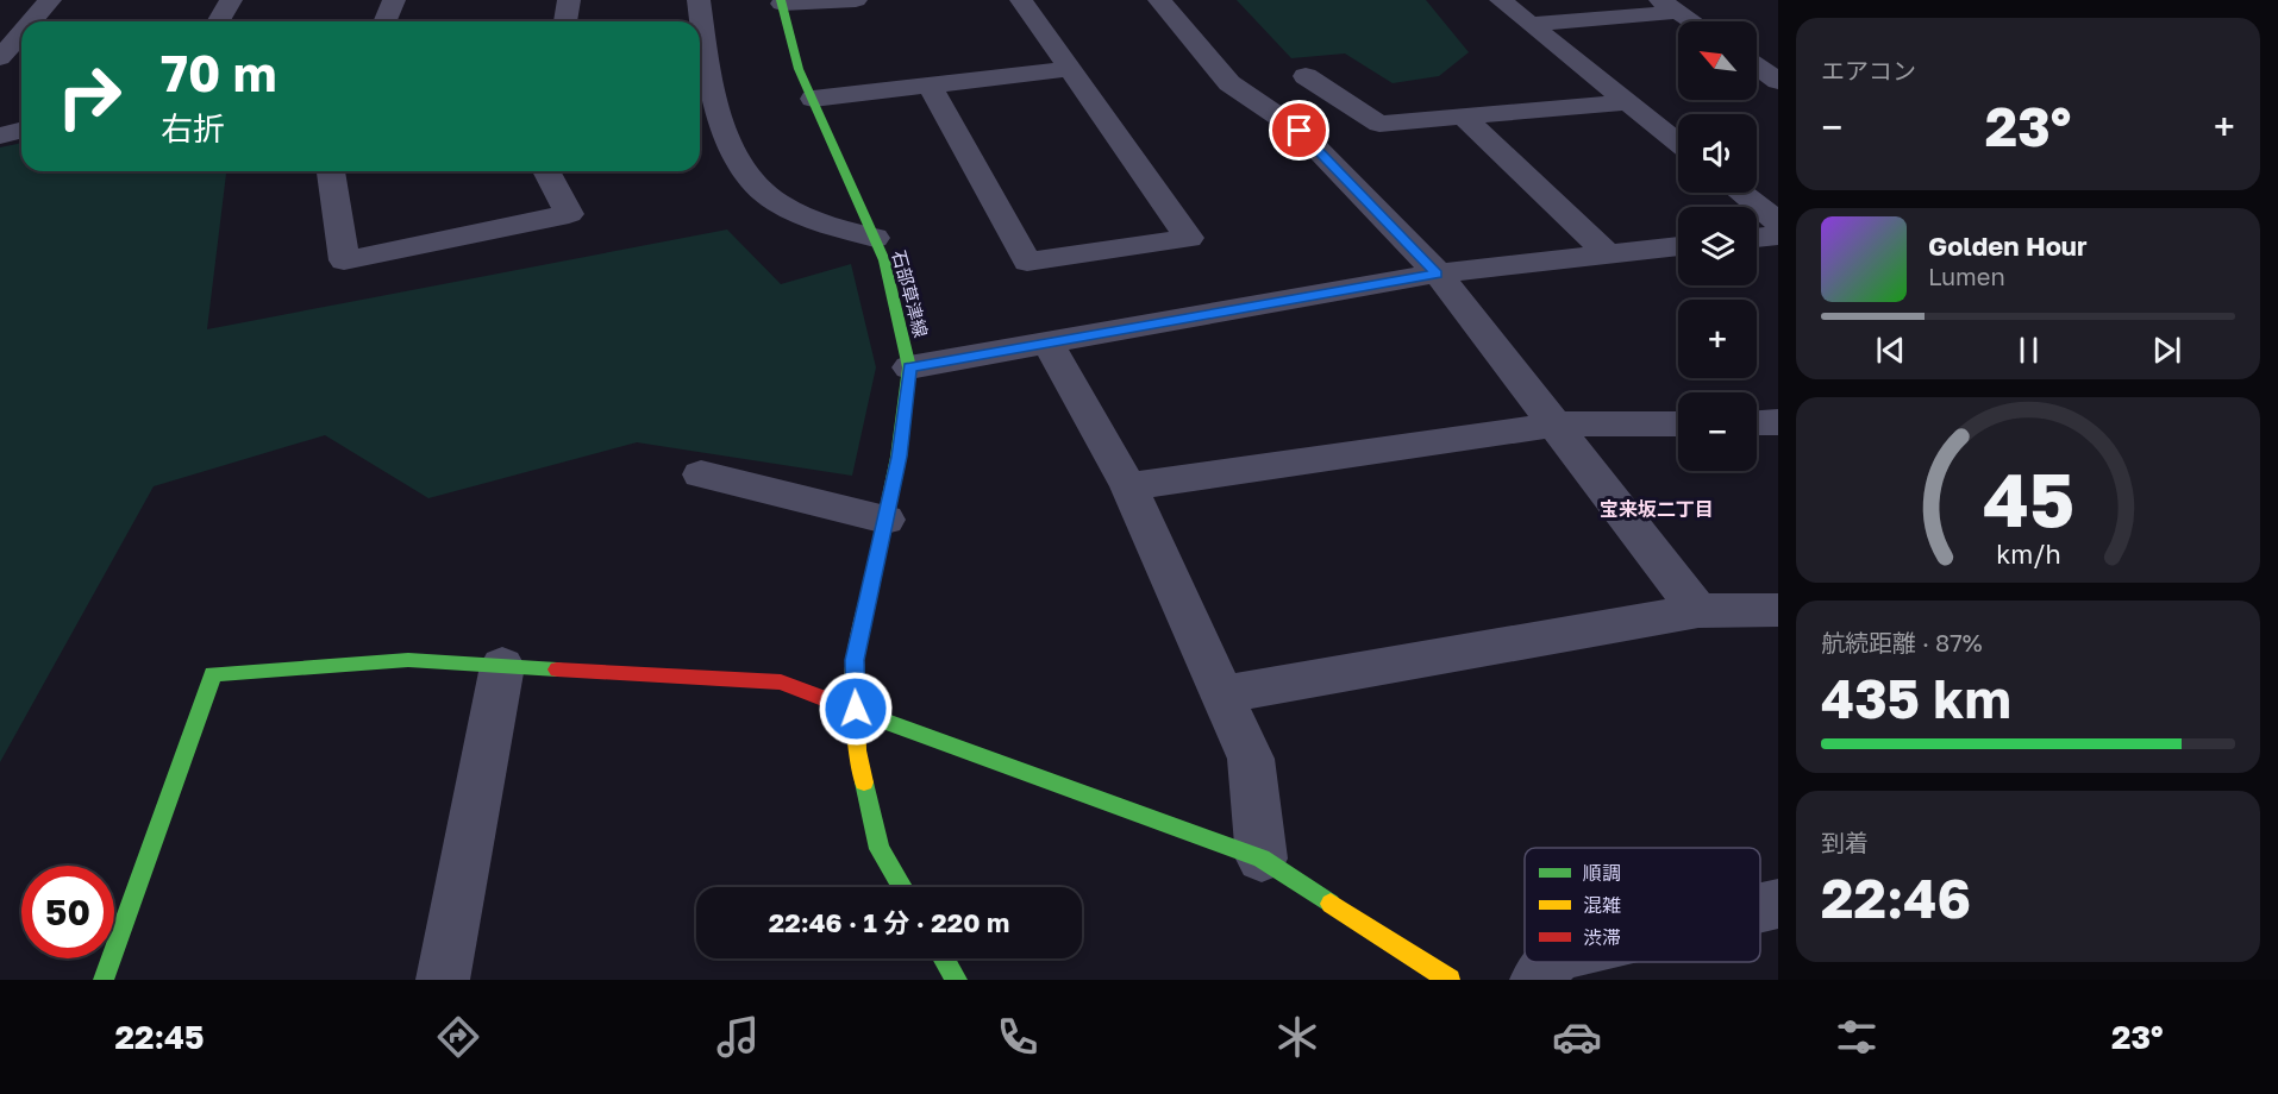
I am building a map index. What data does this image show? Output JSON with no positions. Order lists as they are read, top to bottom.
{
  "streets": {
    "main road": ["石部草津線"]
  },
  "districts": ["宝来坂二丁目"],
  "legend": ["順調", "混雑", "渋滞"],
  "north": "top left",
  "page": {
    "tile": [
      "エアコン",
      ["航続距離 · 87%", "435 km"],
      ["到着", "22:46"]
    ],
    "map_buttons": ["+", "−"],
    "turn": ["70 m", "右折"],
    "heat": ["−", "23°", "+"],
    "song": ["Golden Hour", "Lumen"],
    "limit": "50",
    "trip": "22:46 · 1 分 · 220 m",
    "tabs": ["22:45", "23°"],
    "gauge": ["45", "km/h"]
  }
}
